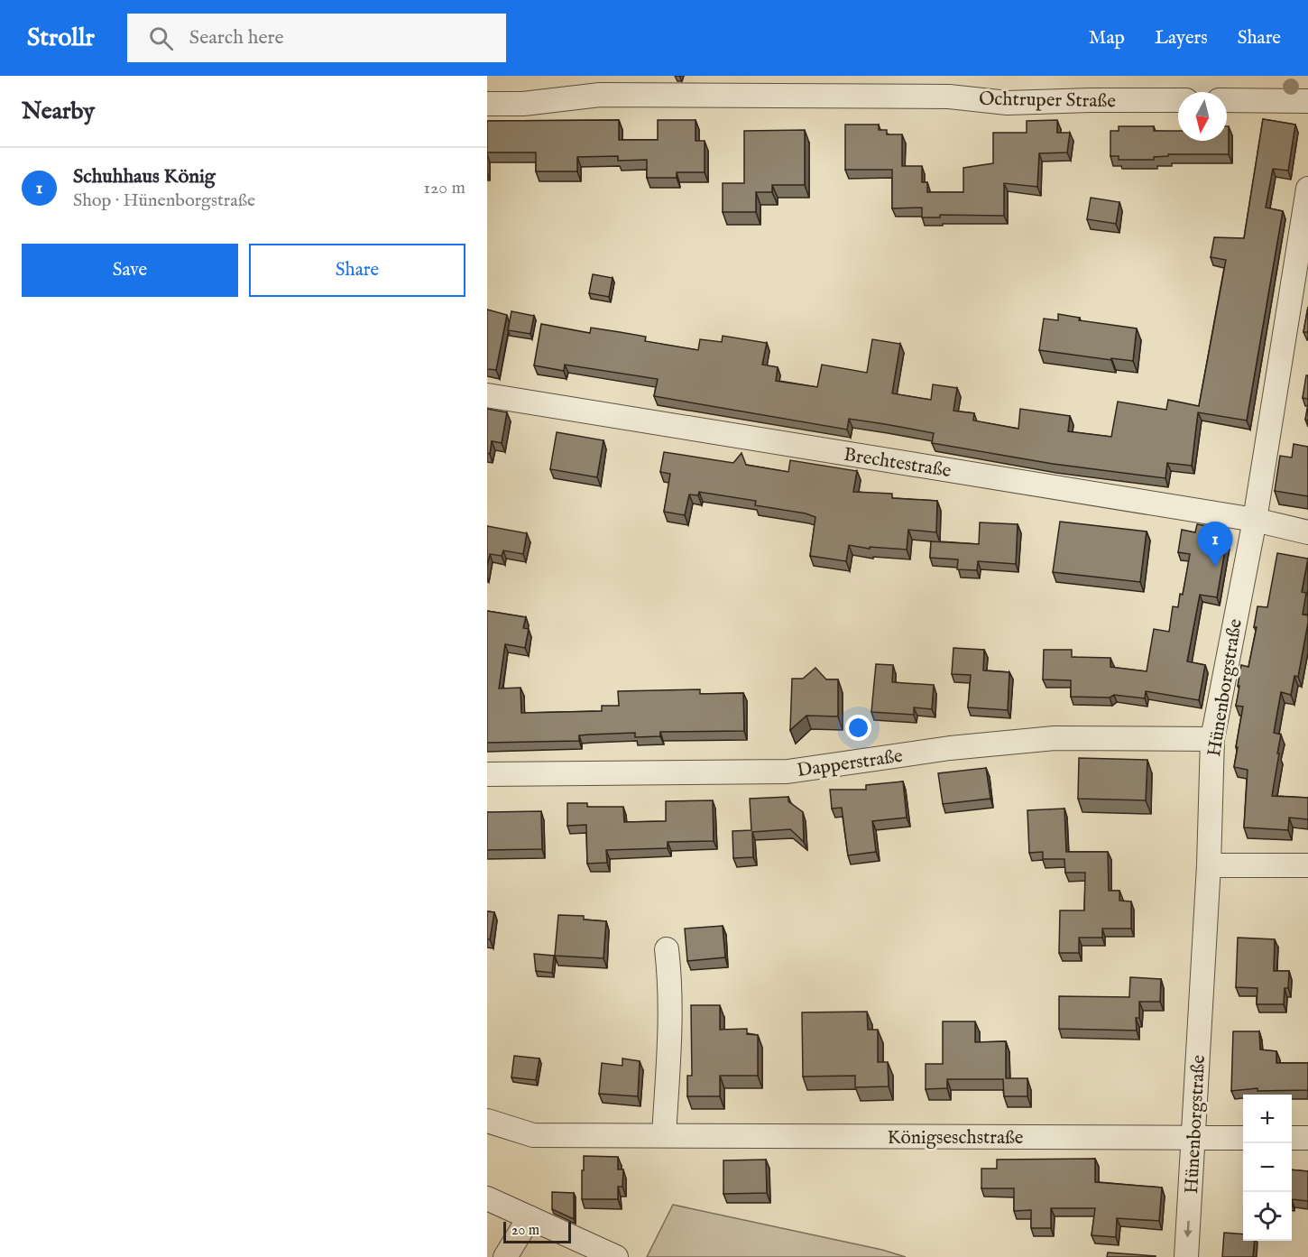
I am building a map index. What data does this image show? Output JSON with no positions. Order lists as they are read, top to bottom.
{
  "streets": {
    "street": [
      "Ochtruper Straße",
      "Brechtestraße",
      "Hünenborgstraße",
      "Dapperstraße",
      "Königseschstraße"
    ]
  },
  "crossings": [
    ["Brechtestraße", "Hünenborgstraße"],
    ["Hünenborgstraße", "Dapperstraße"],
    ["Hünenborgstraße", "Königseschstraße"]
  ],
  "scale_bar": "20 m",
  "north": "bottom",
  "page": {
    "header": "Strollr",
    "search": "Search here",
    "nav": ["Map", "Layers", "Share"],
    "heading": "Nearby",
    "list": [
      {
        "mark": "1",
        "name": "Schuhhaus König",
        "note": "Shop · Hünenborgstraße",
        "value": "120 m"
      }
    ],
    "buttons": ["Save", "Share"],
    "pins": "1",
    "map_buttons": ["+", "−"],
    "scale": "20 m"
  }
}
